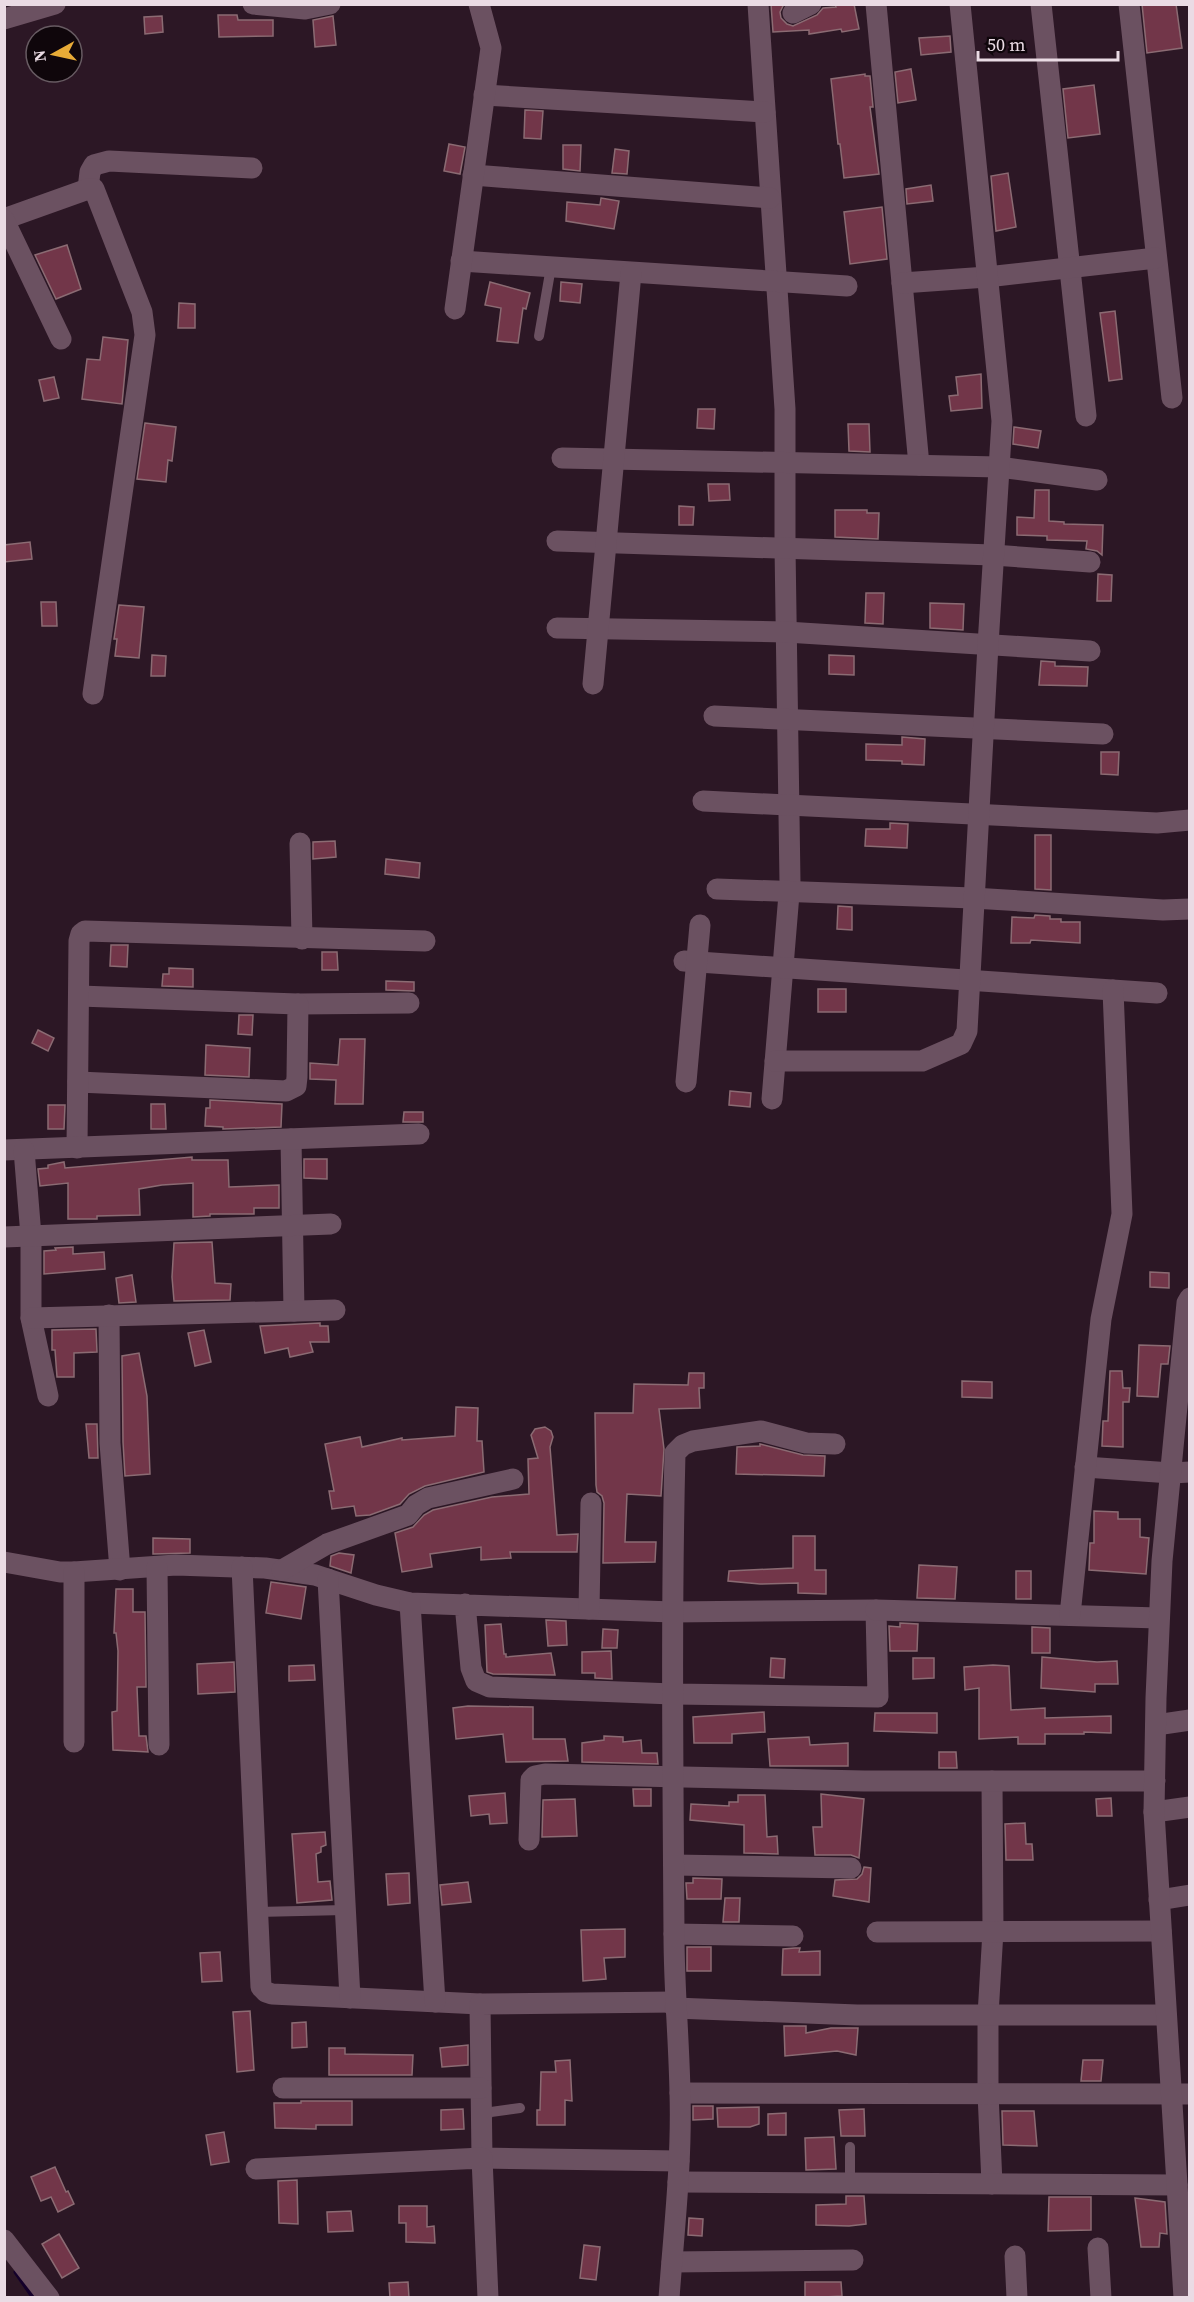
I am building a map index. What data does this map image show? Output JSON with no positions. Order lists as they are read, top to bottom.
{
  "scale_bar": "50 m",
  "north": "left"
}
